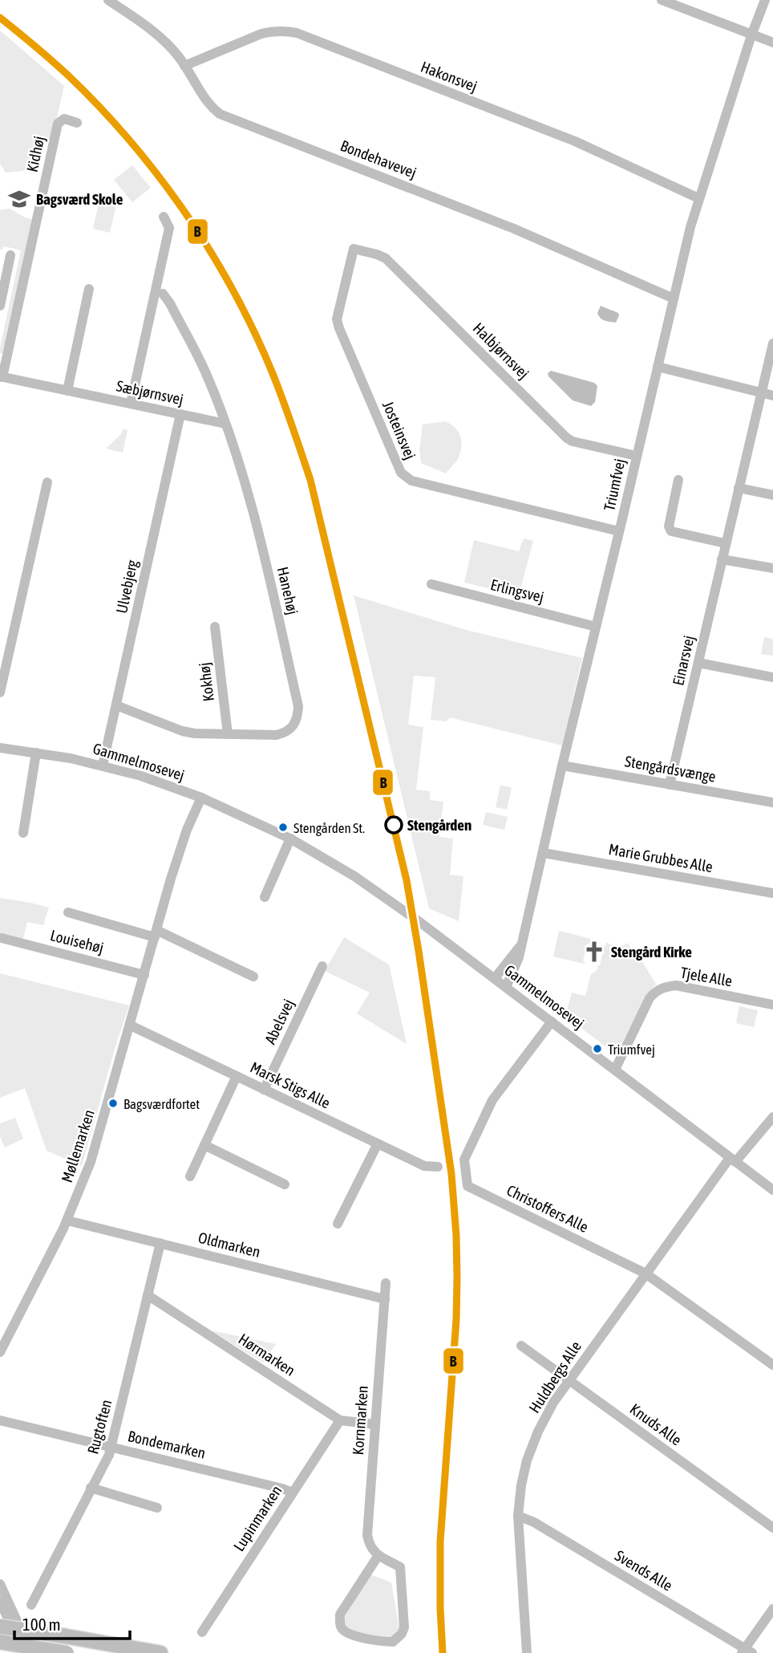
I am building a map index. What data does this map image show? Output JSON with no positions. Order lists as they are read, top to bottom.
{
  "streets": {
    "street": [
      "Hakonsvej",
      "Kidhøj",
      "Bondehavevej",
      "Halbjørnsvej",
      "Sæbjørnsvej",
      "Josteinsvej",
      "Triumfvej",
      "Ulvebjerg",
      "Hanehøj",
      "Erlingsvej",
      "Einarsvej",
      "Kokhøj",
      "Gammelmosevej",
      "Stengårdsvænge",
      "Marie Grubbes Alle",
      "Louisehøj",
      "Tjele Alle",
      "Abelsvej",
      "Marsk Stigs Alle",
      "Møllemarken",
      "Christoffers Alle",
      "Oldmarken",
      "Hørmarken",
      "Huldbergs Alle",
      "Kornmarken",
      "Knuds Alle",
      "Rugtoften",
      "Bondemarken",
      "Lupinmarken",
      "Svends Alle"
    ]
  },
  "crossings": [
    ["Hakonsvej", "Bondehavevej"],
    ["Hakonsvej", "Triumfvej"],
    ["Kidhøj", "Sæbjørnsvej"],
    ["Bondehavevej", "Triumfvej"],
    ["Halbjørnsvej", "Josteinsvej"],
    ["Halbjørnsvej", "Triumfvej"],
    ["Sæbjørnsvej", "Ulvebjerg"],
    ["Sæbjørnsvej", "Hanehøj"],
    ["Josteinsvej", "Triumfvej"],
    ["Triumfvej", "Erlingsvej"],
    ["Triumfvej", "Gammelmosevej"],
    ["Triumfvej", "Stengårdsvænge"],
    ["Triumfvej", "Marie Grubbes Alle"],
    ["Ulvebjerg", "Hanehøj"],
    ["Ulvebjerg", "Gammelmosevej"],
    ["Hanehøj", "Kokhøj"],
    ["Einarsvej", "Stengårdsvænge"],
    ["Gammelmosevej", "Tjele Alle"],
    ["Gammelmosevej", "Møllemarken"],
    ["Gammelmosevej", "Christoffers Alle"],
    ["Gammelmosevej", "Huldbergs Alle"],
    ["Louisehøj", "Møllemarken"],
    ["Abelsvej", "Marsk Stigs Alle"],
    ["Marsk Stigs Alle", "Møllemarken"],
    ["Møllemarken", "Oldmarken"],
    ["Christoffers Alle", "Huldbergs Alle"],
    ["Oldmarken", "Kornmarken"],
    ["Oldmarken", "Rugtoften"],
    ["Hørmarken", "Kornmarken"],
    ["Hørmarken", "Rugtoften"],
    ["Hørmarken", "Lupinmarken"],
    ["Huldbergs Alle", "Knuds Alle"],
    ["Huldbergs Alle", "Svends Alle"],
    ["Rugtoften", "Bondemarken"],
    ["Bondemarken", "Lupinmarken"]
  ],
  "places": {
    "school or university": ["Bagsværd Skole"],
    "other": [
      "Stengården",
      "Stengården St.",
      "Triumfvej",
      "Bagsværdfortet"
    ],
    "church": ["Stengård Kirke"]
  },
  "lines": ["transit line B"],
  "scale_bar": "100 m"
}
